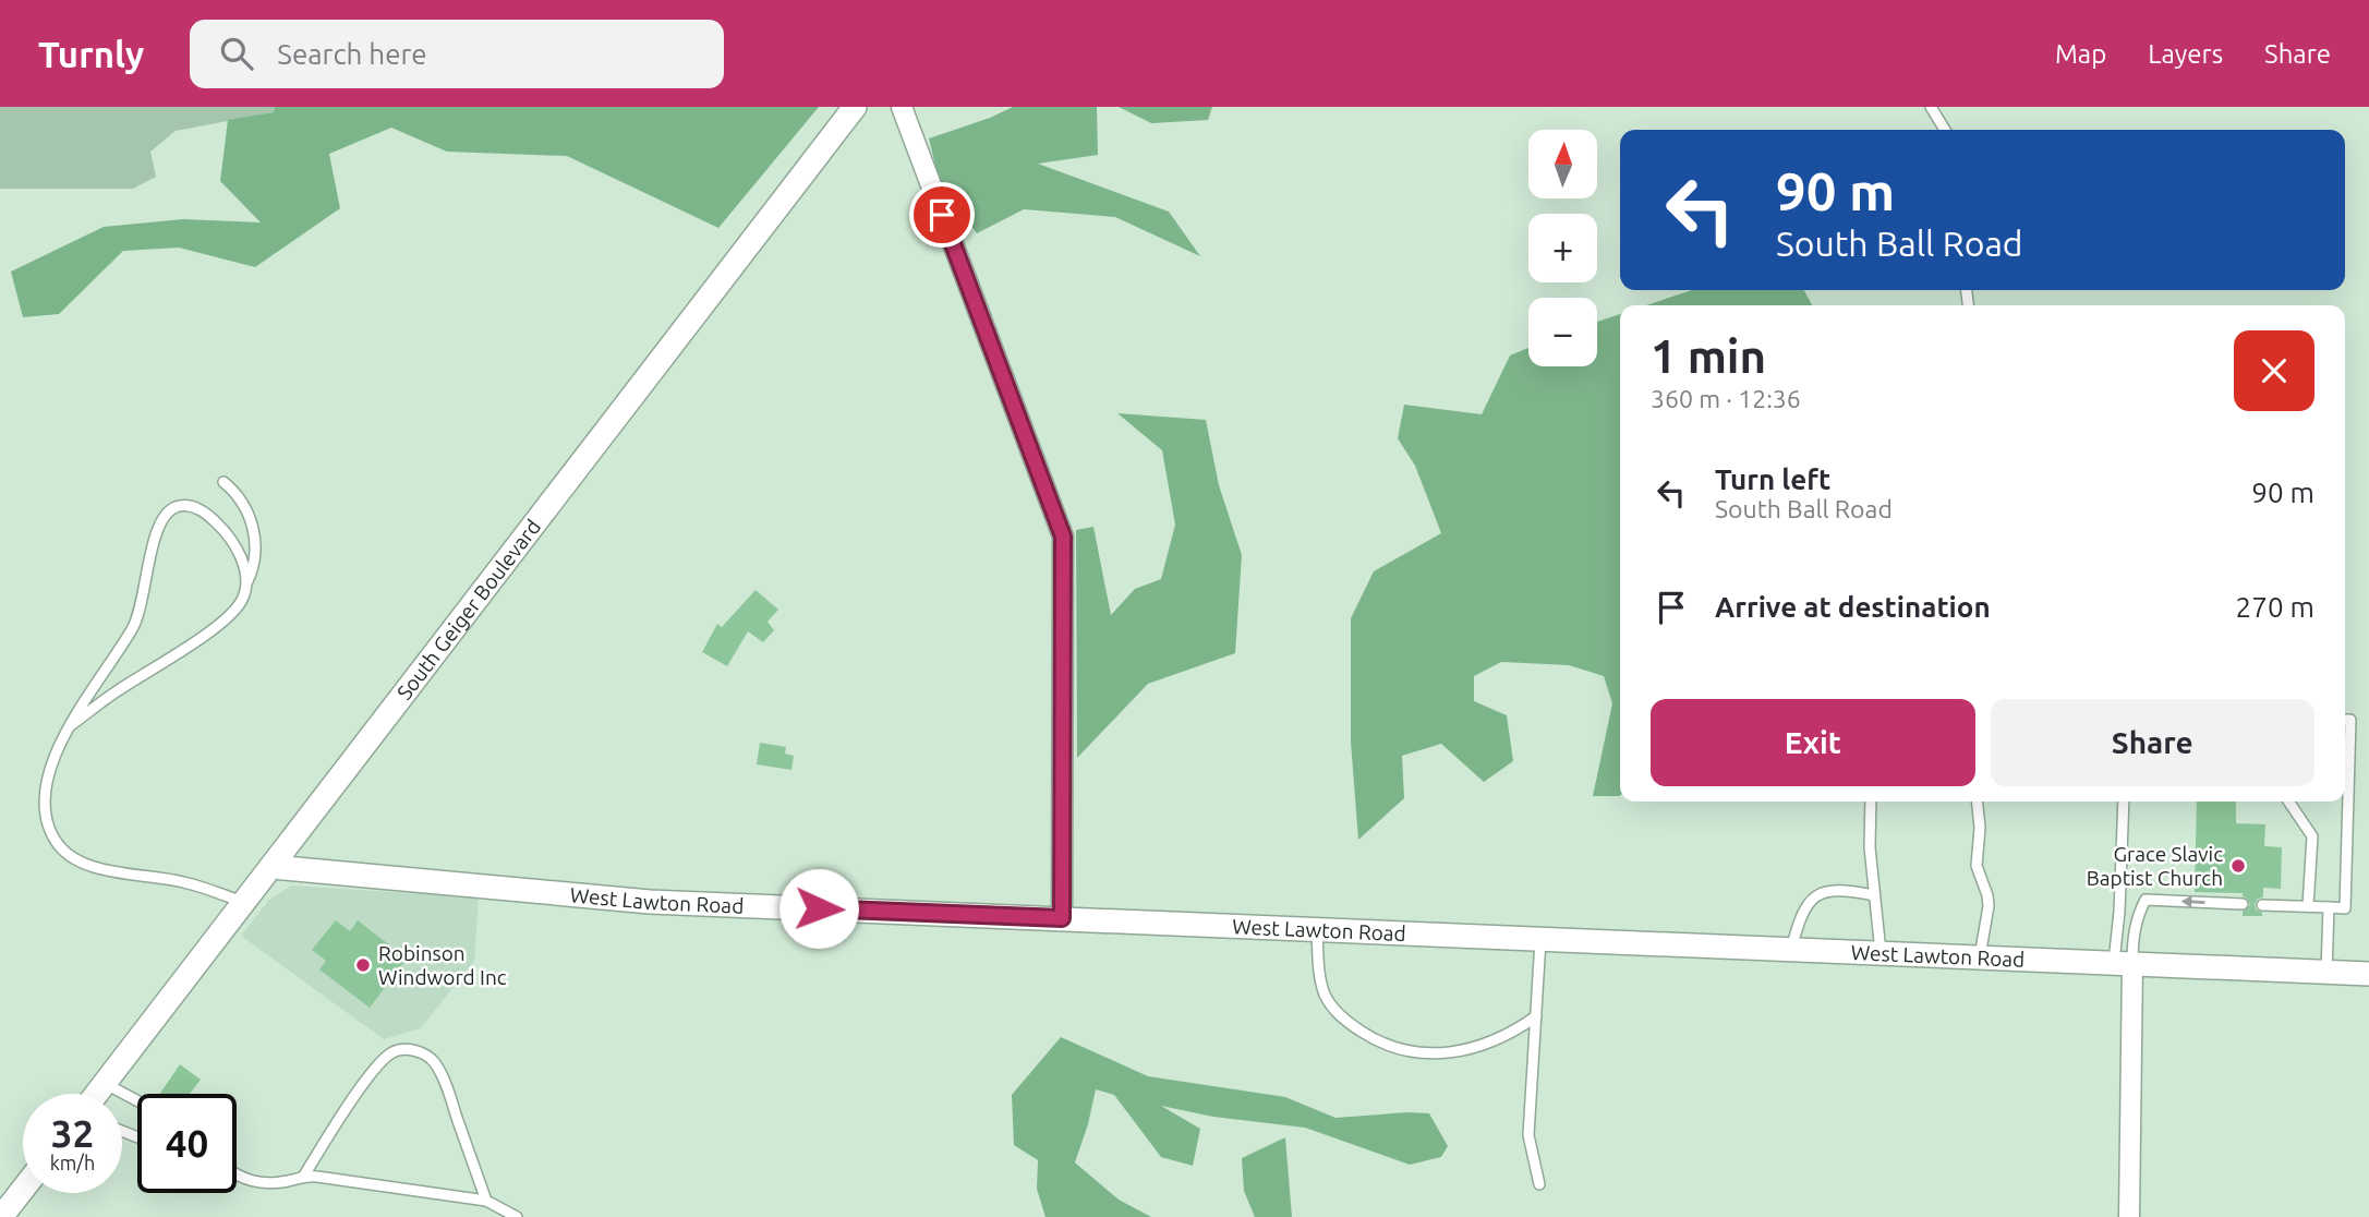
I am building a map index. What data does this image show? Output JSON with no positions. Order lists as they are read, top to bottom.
{
  "streets": {
    "street": ["South Geiger Boulevard", "West Lawton Road"]
  },
  "crossings": [
    ["South Geiger Boulevard", "West Lawton Road"]
  ],
  "places": ["Grace Slavic Baptist Church", "Robinson Windword Inc"],
  "north": "top",
  "page": {
    "header": "Turnly",
    "search": "Search here",
    "nav": ["Map", "Layers", "Share"],
    "map_buttons": ["+", "−"],
    "turn": ["90 m", "South Ball Road"],
    "heading": ["1 min", "360 m · 12:36"],
    "list": [
      {
        "name": "Turn left",
        "note": "South Ball Road",
        "value": "90 m"
      },
      {
        "name": "Arrive at destination",
        "value": "270 m"
      }
    ],
    "buttons": ["Exit", "Share"],
    "speed": "32 km/h",
    "limit": "40"
  }
}
